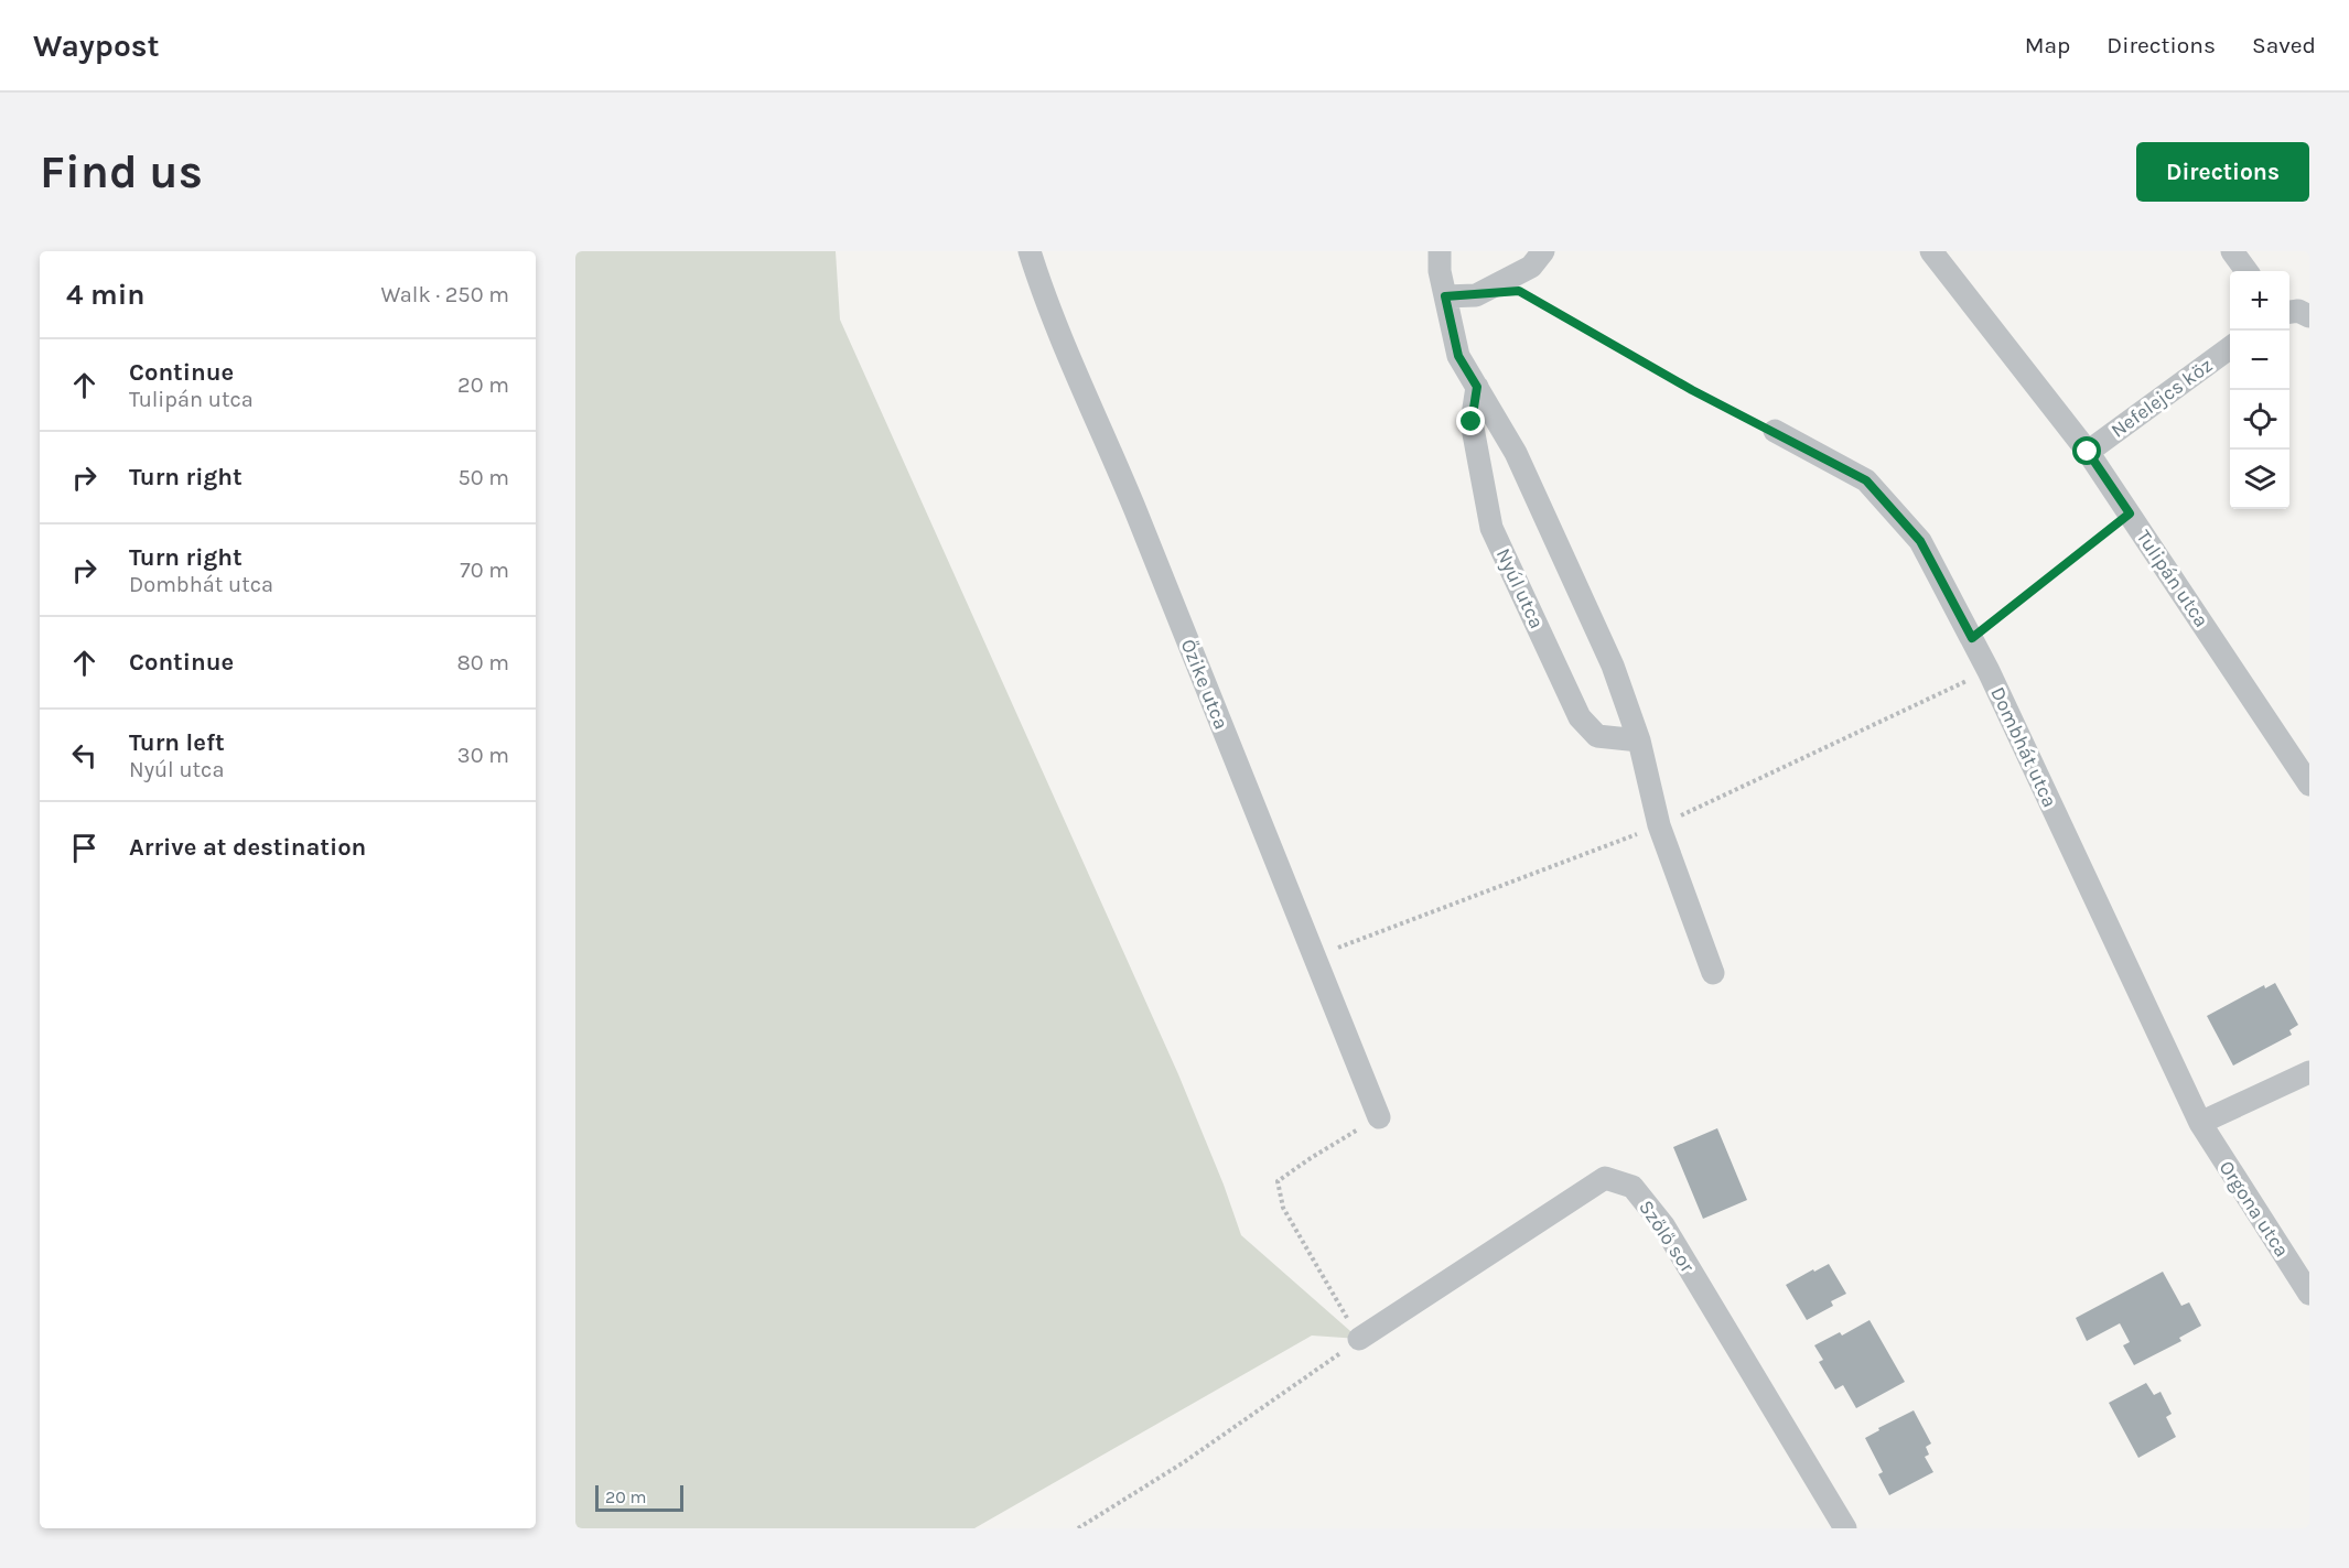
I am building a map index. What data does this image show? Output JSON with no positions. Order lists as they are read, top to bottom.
{
  "streets": {
    "street": [
      "Nefelejcs köz",
      "Tulipán utca",
      "Nyúl utca",
      "Őzike utca",
      "Dombhát utca",
      "Orgona utca",
      "Szőlő sor"
    ]
  },
  "crossings": [
    ["Nefelejcs köz", "Tulipán utca"],
    ["Dombhát utca", "Orgona utca"]
  ],
  "scale_bar": "20 m",
  "page": {
    "header": "Waypost",
    "nav": ["Map", "Directions", "Saved"],
    "buttons": "Directions",
    "title": "Find us",
    "heading": ["4 min", "Walk · 250 m"],
    "map_buttons": ["+", "−"],
    "list": [
      ["Continue", "Tulipán utca", "20 m"],
      ["Turn right", "50 m"],
      ["Turn right", "Dombhát utca", "70 m"],
      ["Continue", "80 m"],
      ["Turn left", "Nyúl utca", "30 m"],
      "Arrive at destination"
    ],
    "scale": "20 m"
  }
}
